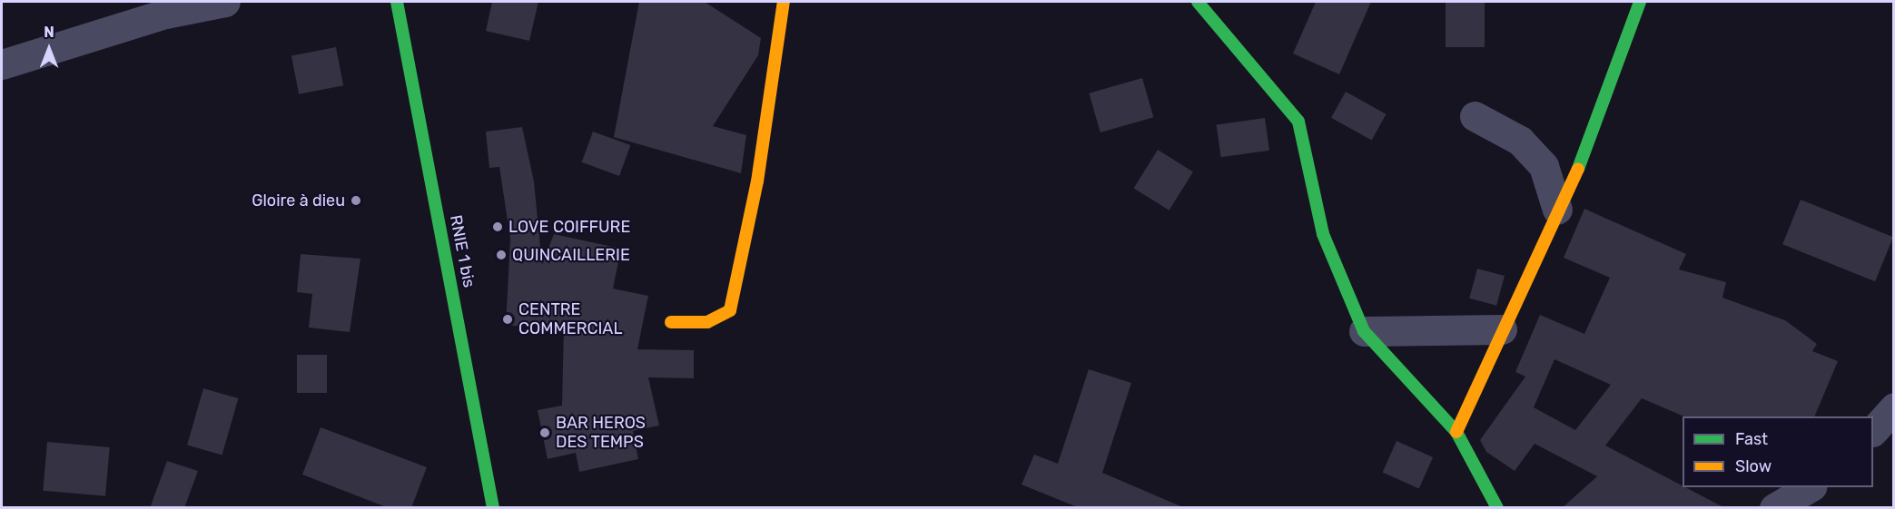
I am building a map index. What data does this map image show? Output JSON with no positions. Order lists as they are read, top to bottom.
{
  "streets": {
    "street": ["RNIE 1 bis"]
  },
  "places": [
    "Gloire à dieu",
    "LOVE COIFFURE",
    "QUINCAILLERIE",
    "CENTRE COMMERCIAL",
    "BAR HEROS DES TEMPS"
  ],
  "legend": ["Fast", "Slow"],
  "north": "top"
}
